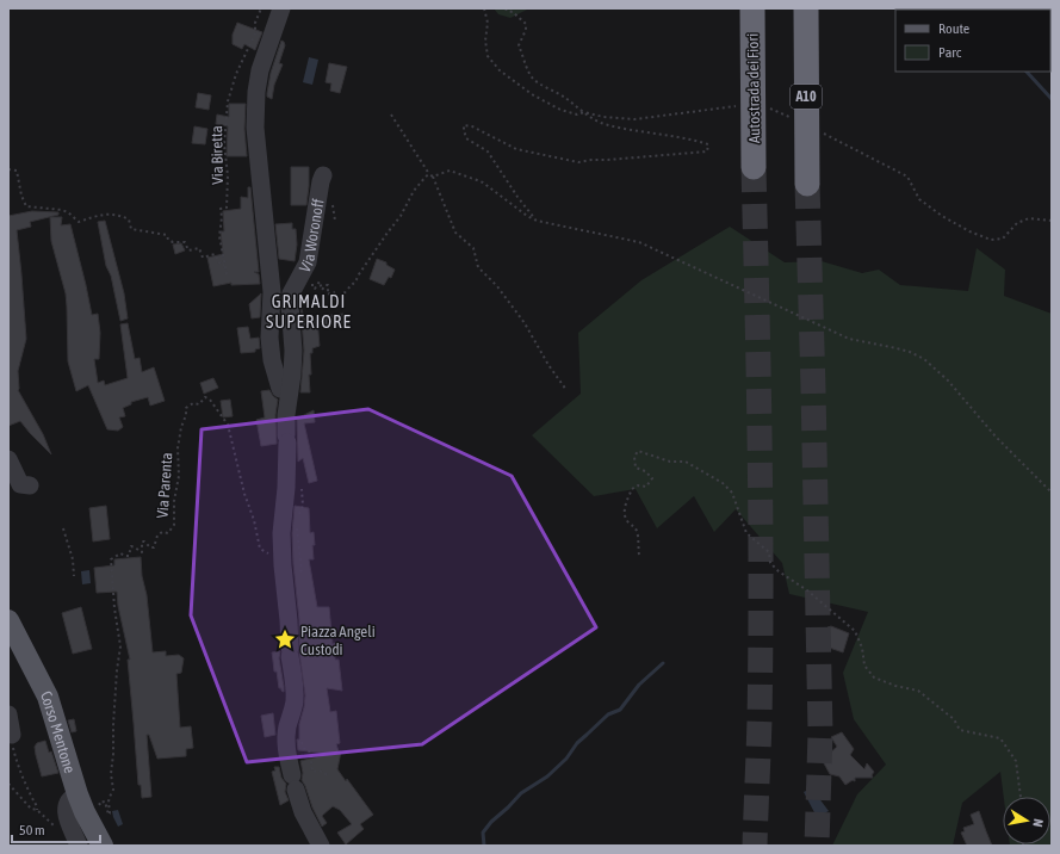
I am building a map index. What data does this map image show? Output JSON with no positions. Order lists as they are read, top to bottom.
{
  "streets": {
    "highway": ["Autostrada dei Fiori", "A10"],
    "main road": ["Corso Mentone"],
    "street": ["Via Woronoff"],
    "path": ["Via Biretta", "Via Parenta"]
  },
  "districts": ["GRIMALDI SUPERIORE"],
  "places": {
    "place": ["Piazza Angeli Custodi"]
  },
  "legend": ["Route", "Parc"],
  "scale_bar": "50 m",
  "north": "right"
}
